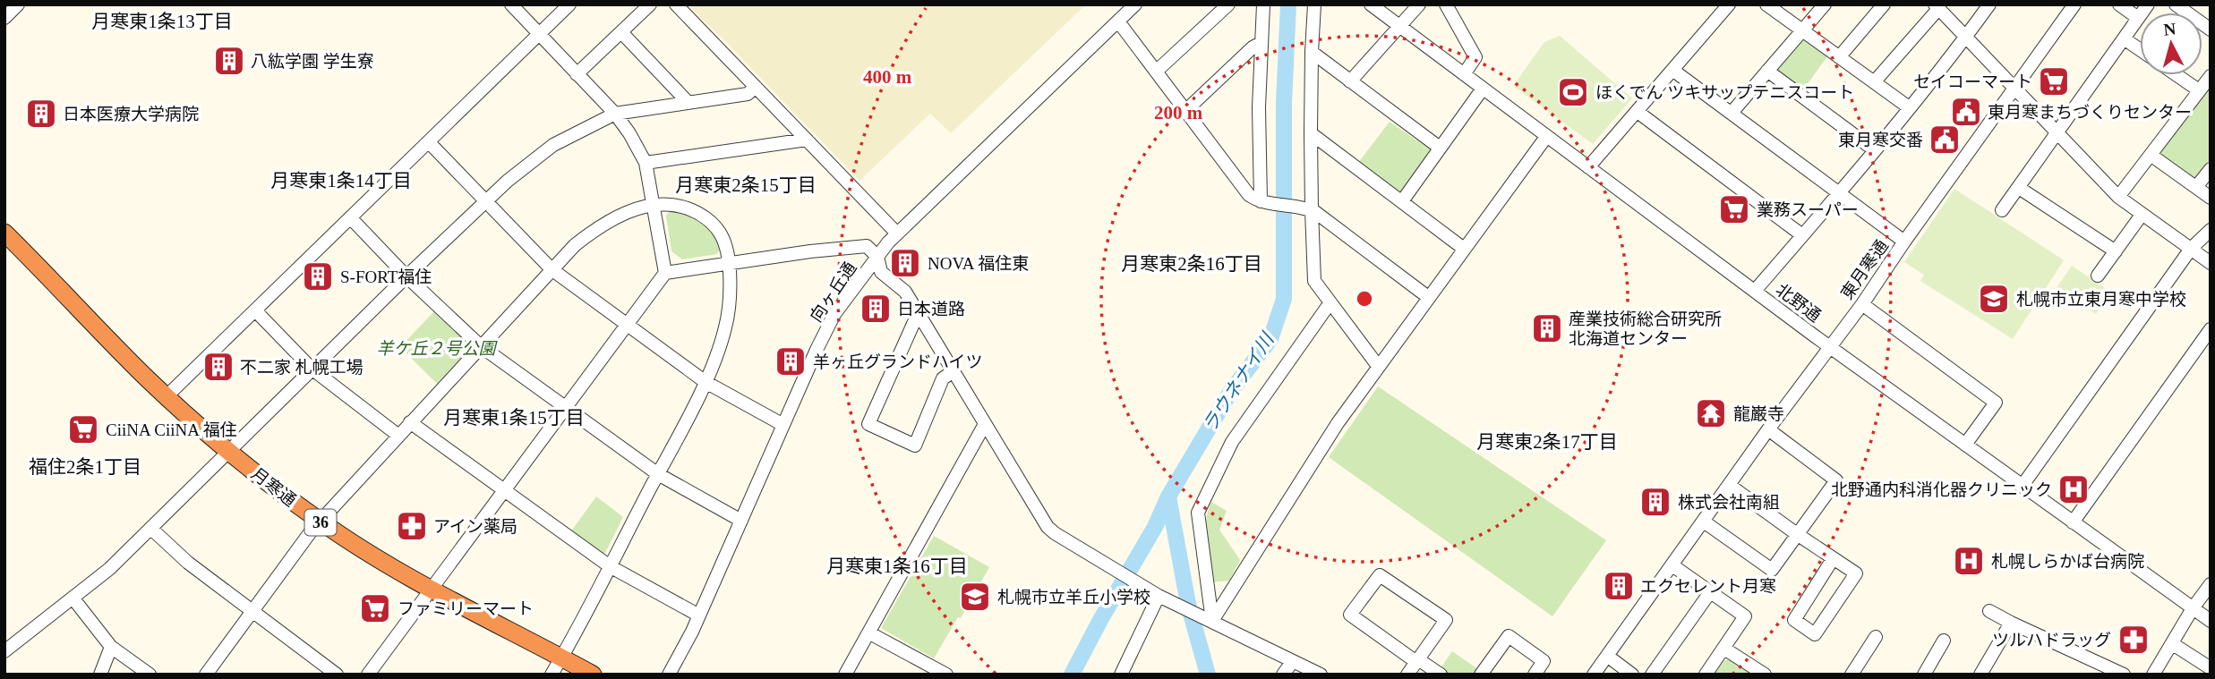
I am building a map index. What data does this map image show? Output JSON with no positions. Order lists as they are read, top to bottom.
{
  "streets": {
    "highway": ["月寒通", "36"],
    "street": ["東月寒通", "向ヶ丘通", "北野通"]
  },
  "crossings": [
    ["東月寒通", "北野通"]
  ],
  "districts": [
    "月寒東1条13丁目",
    "月寒東1条14丁目",
    "月寒東2条15丁目",
    "月寒東2条16丁目",
    "月寒東1条15丁目",
    "月寒東2条17丁目",
    "福住2条1丁目",
    "月寒東1条16丁目"
  ],
  "water": ["ラウネナイ川"],
  "parks": ["羊ケ丘２号公園"],
  "places": {
    "building": [
      "八紘学園 学生寮",
      "日本医療大学病院",
      "NOVA 福住東",
      "S-FORT福住",
      "日本道路",
      "産業技術総合研究所 北海道センター",
      "羊ヶ丘グランドハイツ",
      "不二家 札幌工場",
      "株式会社南組",
      "エクセレント月寒"
    ],
    "supermarket": [
      "セイコーマート",
      "業務スーパー",
      "CiiNA CiiNA 福住",
      "ファミリーマート"
    ],
    "sports": ["ほくでん ツキサップテニスコート"],
    "public building": ["東月寒まちづくりセンター", "東月寒交番"],
    "school or university": ["札幌市立東月寒中学校", "札幌市立羊丘小学校"],
    "temple": ["龍巌寺"],
    "hospital": ["北野通内科消化器クリニック", "札幌しらかば台病院"],
    "pharmacy": ["アイン薬局", "ツルハドラッグ"]
  },
  "north": "top",
  "rings": ["400 m", "200 m"]
}
